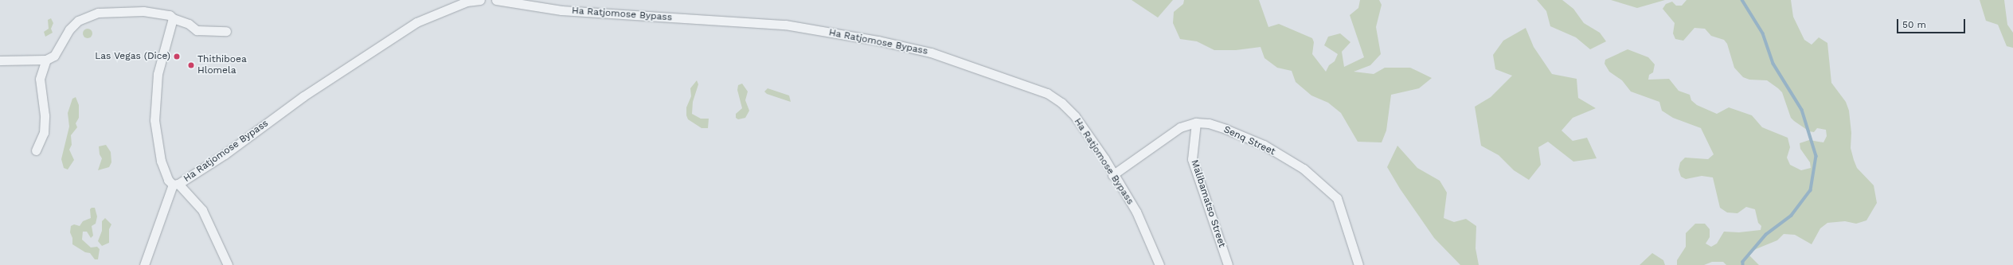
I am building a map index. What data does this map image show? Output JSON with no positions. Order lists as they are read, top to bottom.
{
  "streets": {
    "street": ["Ha Ratjomose Bypass", "Senq Street", "Malibamatso Street"]
  },
  "crossings": [
    ["Ha Ratjomose Bypass", "Senq Street"],
    ["Senq Street", "Malibamatso Street"]
  ],
  "places": ["Las Vegas (Dice)", "Thithiboea Hlomela"],
  "scale_bar": "50 m"
}
